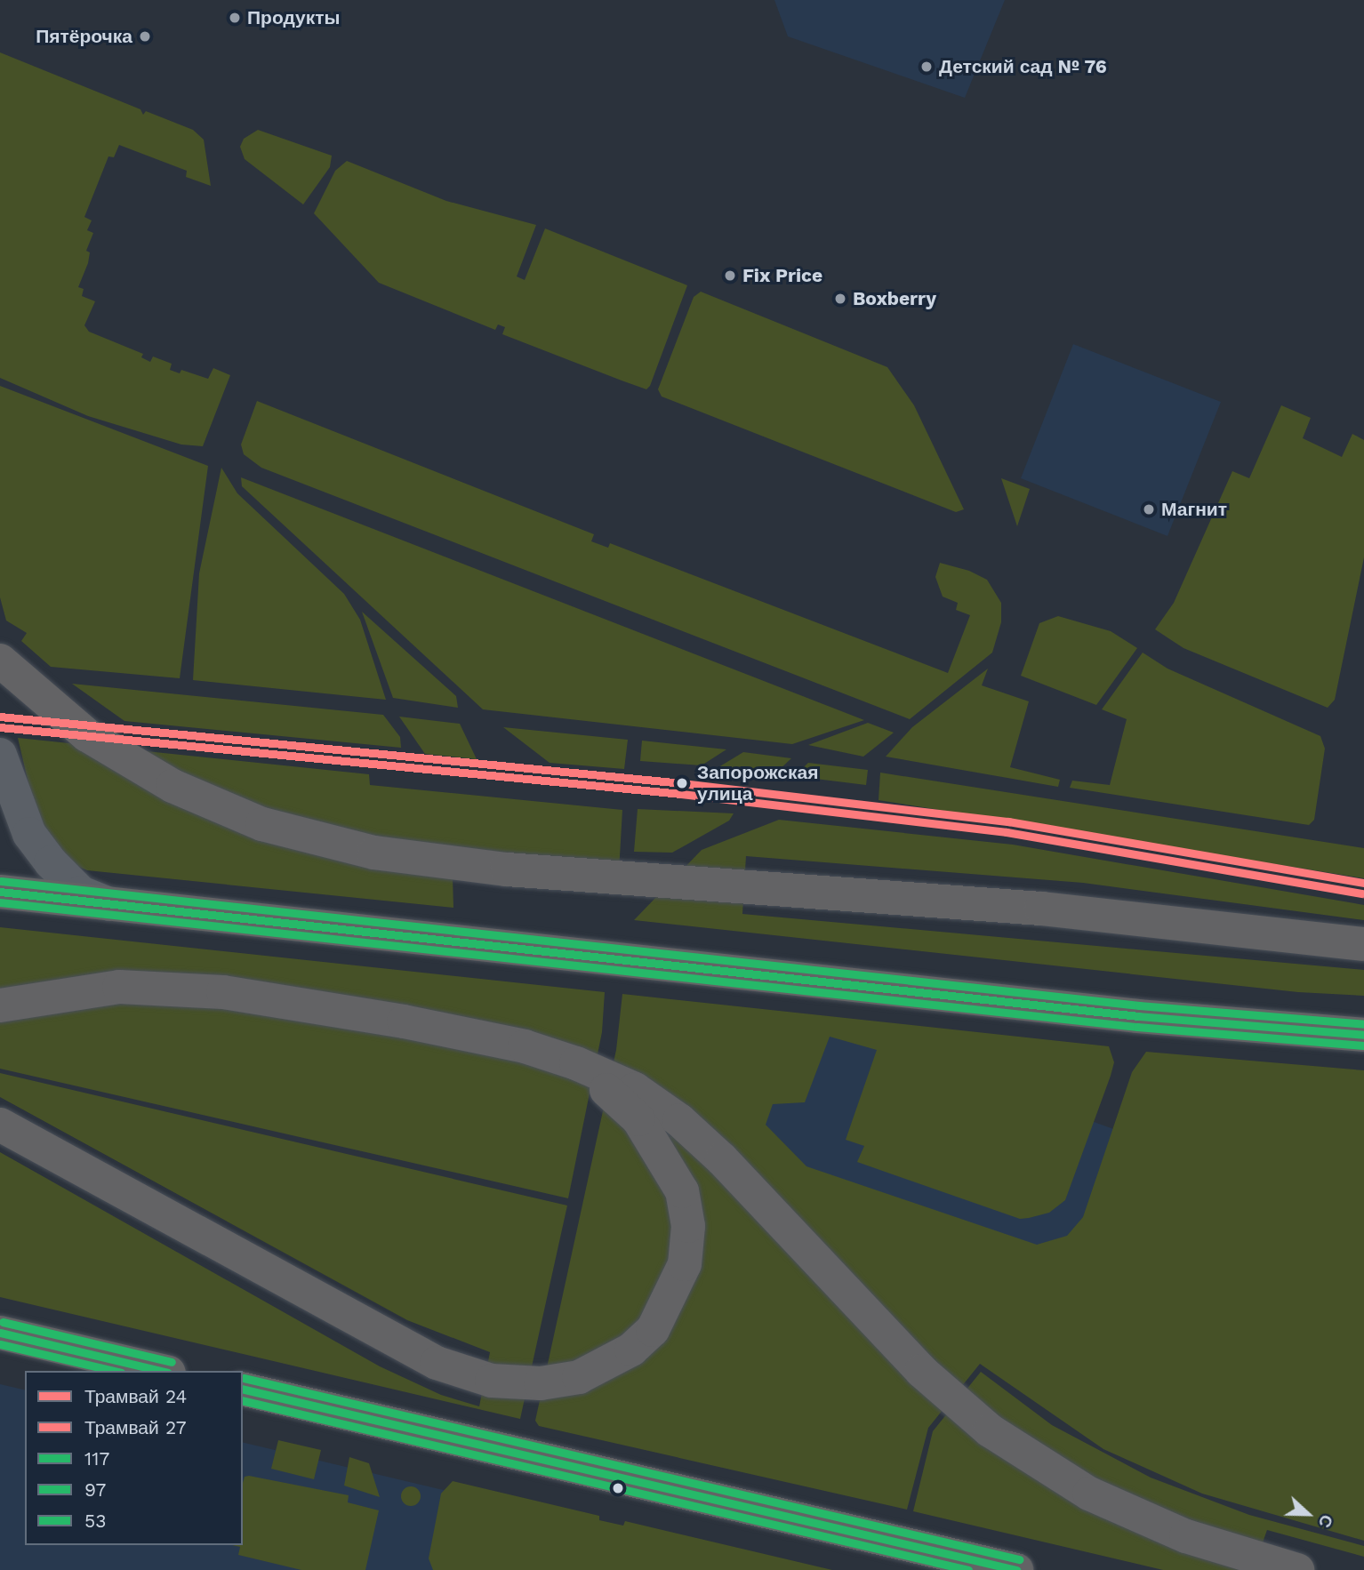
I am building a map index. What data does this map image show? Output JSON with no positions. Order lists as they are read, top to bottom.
{
  "places": [
    "Продукты",
    "Пятёрочка",
    "Детский сад № 76",
    "Fix Price",
    "Boxberry",
    "Магнит",
    "Запорожская улица"
  ],
  "lines": [
    "tram line 24",
    "tram line 27",
    "transit line 53",
    "transit line 117",
    "transit line 97"
  ],
  "legend": [
    "Трамвай 24",
    "Трамвай 27",
    "117",
    "97",
    "53"
  ],
  "north": "right"
}
